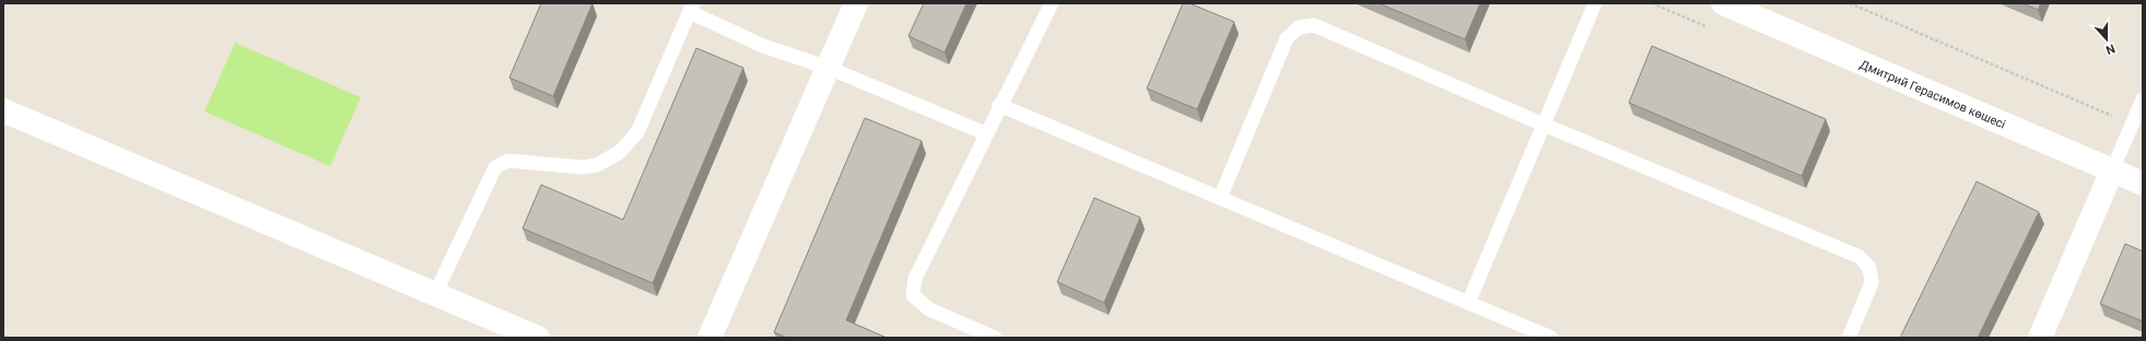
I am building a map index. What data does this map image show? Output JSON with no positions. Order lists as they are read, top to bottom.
{
  "streets": {
    "street": ["Дмитрий Герасимов көшесі"]
  },
  "north": "bottom"
}
